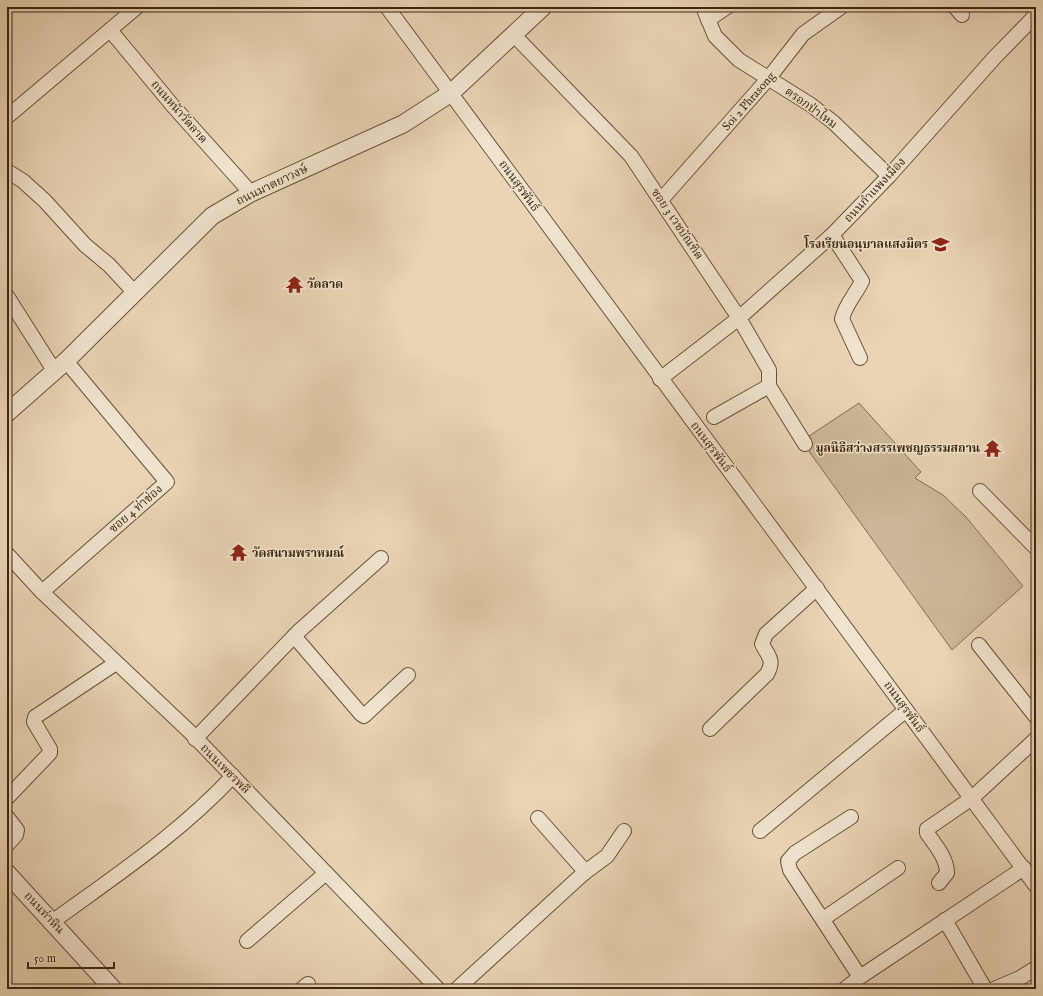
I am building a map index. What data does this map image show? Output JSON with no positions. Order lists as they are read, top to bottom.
{
  "streets": {
    "street": [
      "Soi 2 Phrasong",
      "ตรอกป่าไหม",
      "ถนนหน้าวัดลาด",
      "ถนนมาตยาวงษ์",
      "ถนนสุรพันธ์",
      "ถนนกำแพงเมี่อง",
      "ซอย 3 เวชบัณฑิต",
      "ซอย 4 ท่าช่อง",
      "ถนนเพชรพลี",
      "ถนนท่าหิน"
    ]
  },
  "crossings": [
    ["Soi 2 Phrasong", "ตรอกป่าไหม"],
    ["Soi 2 Phrasong", "ซอย 3 เวชบัณฑิต"],
    ["ตรอกป่าไหม", "ถนนกำแพงเมี่อง"],
    ["ถนนหน้าวัดลาด", "ถนนมาตยาวงษ์"],
    ["ถนนมาตยาวงษ์", "ถนนสุรพันธ์"],
    ["ถนนมาตยาวงษ์", "ซอย 3 เวชบัณฑิต"],
    ["ถนนมาตยาวงษ์", "ซอย 4 ท่าช่อง"],
    ["ถนนสุรพันธ์", "ถนนกำแพงเมี่อง"],
    ["ถนนกำแพงเมี่อง", "ซอย 3 เวชบัณฑิต"],
    ["ซอย 4 ท่าช่อง", "ถนนเพชรพลี"]
  ],
  "places": {
    "school or university": ["โรงเรียนอนุบาลแสงมิตร"],
    "temple": ["วัดลาด", "มูลนิธิสว่างสรรเพชญธรรมสถาน", "วัดสนามพราหมณ์"]
  },
  "scale_bar": "50 m"
}
